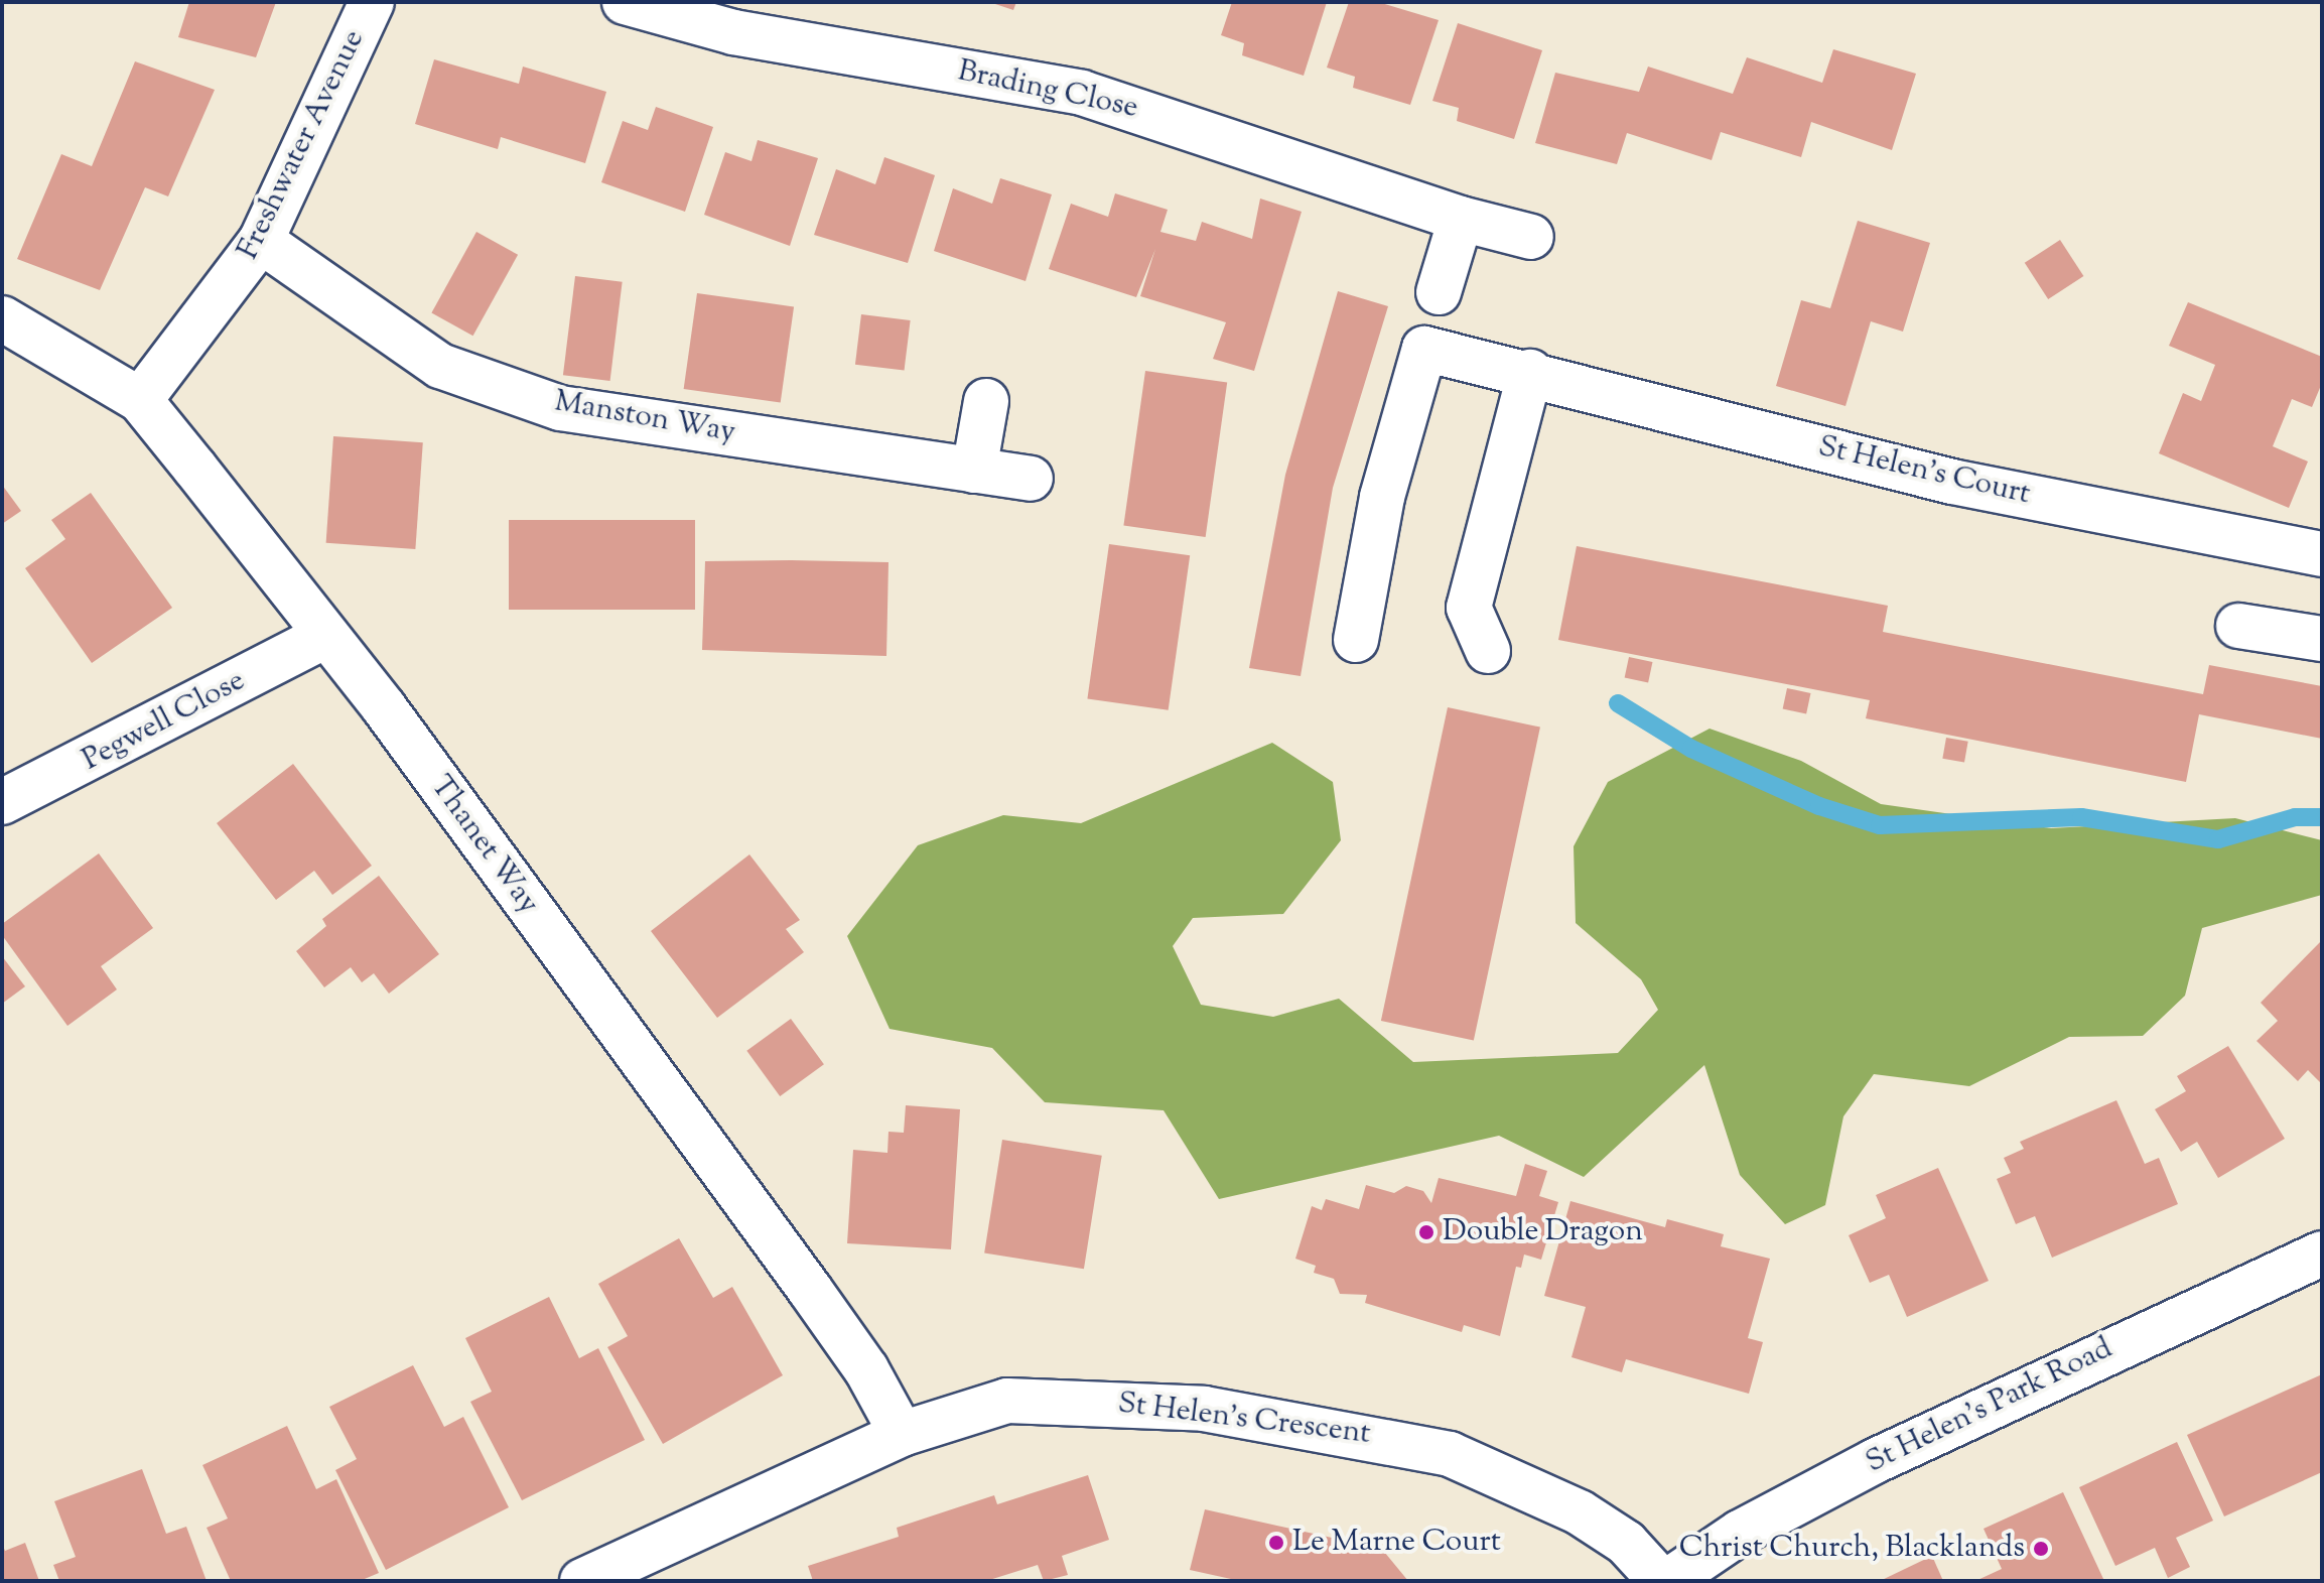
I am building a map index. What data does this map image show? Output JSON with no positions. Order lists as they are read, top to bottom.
{
  "streets": {
    "street": [
      "Brading Close",
      "Freshwater Avenue",
      "Manston Way",
      "St Helen's Court",
      "Pegwell Close",
      "Thanet Way",
      "St Helen's Park Road",
      "St Helen's Crescent"
    ]
  },
  "crossings": [
    ["Freshwater Avenue", "Manston Way"],
    ["Freshwater Avenue", "Thanet Way"],
    ["Pegwell Close", "Thanet Way"],
    ["Thanet Way", "St Helen's Crescent"]
  ],
  "places": ["Double Dragon", "Le Marne Court", "Christ Church, Blacklands"]
}
